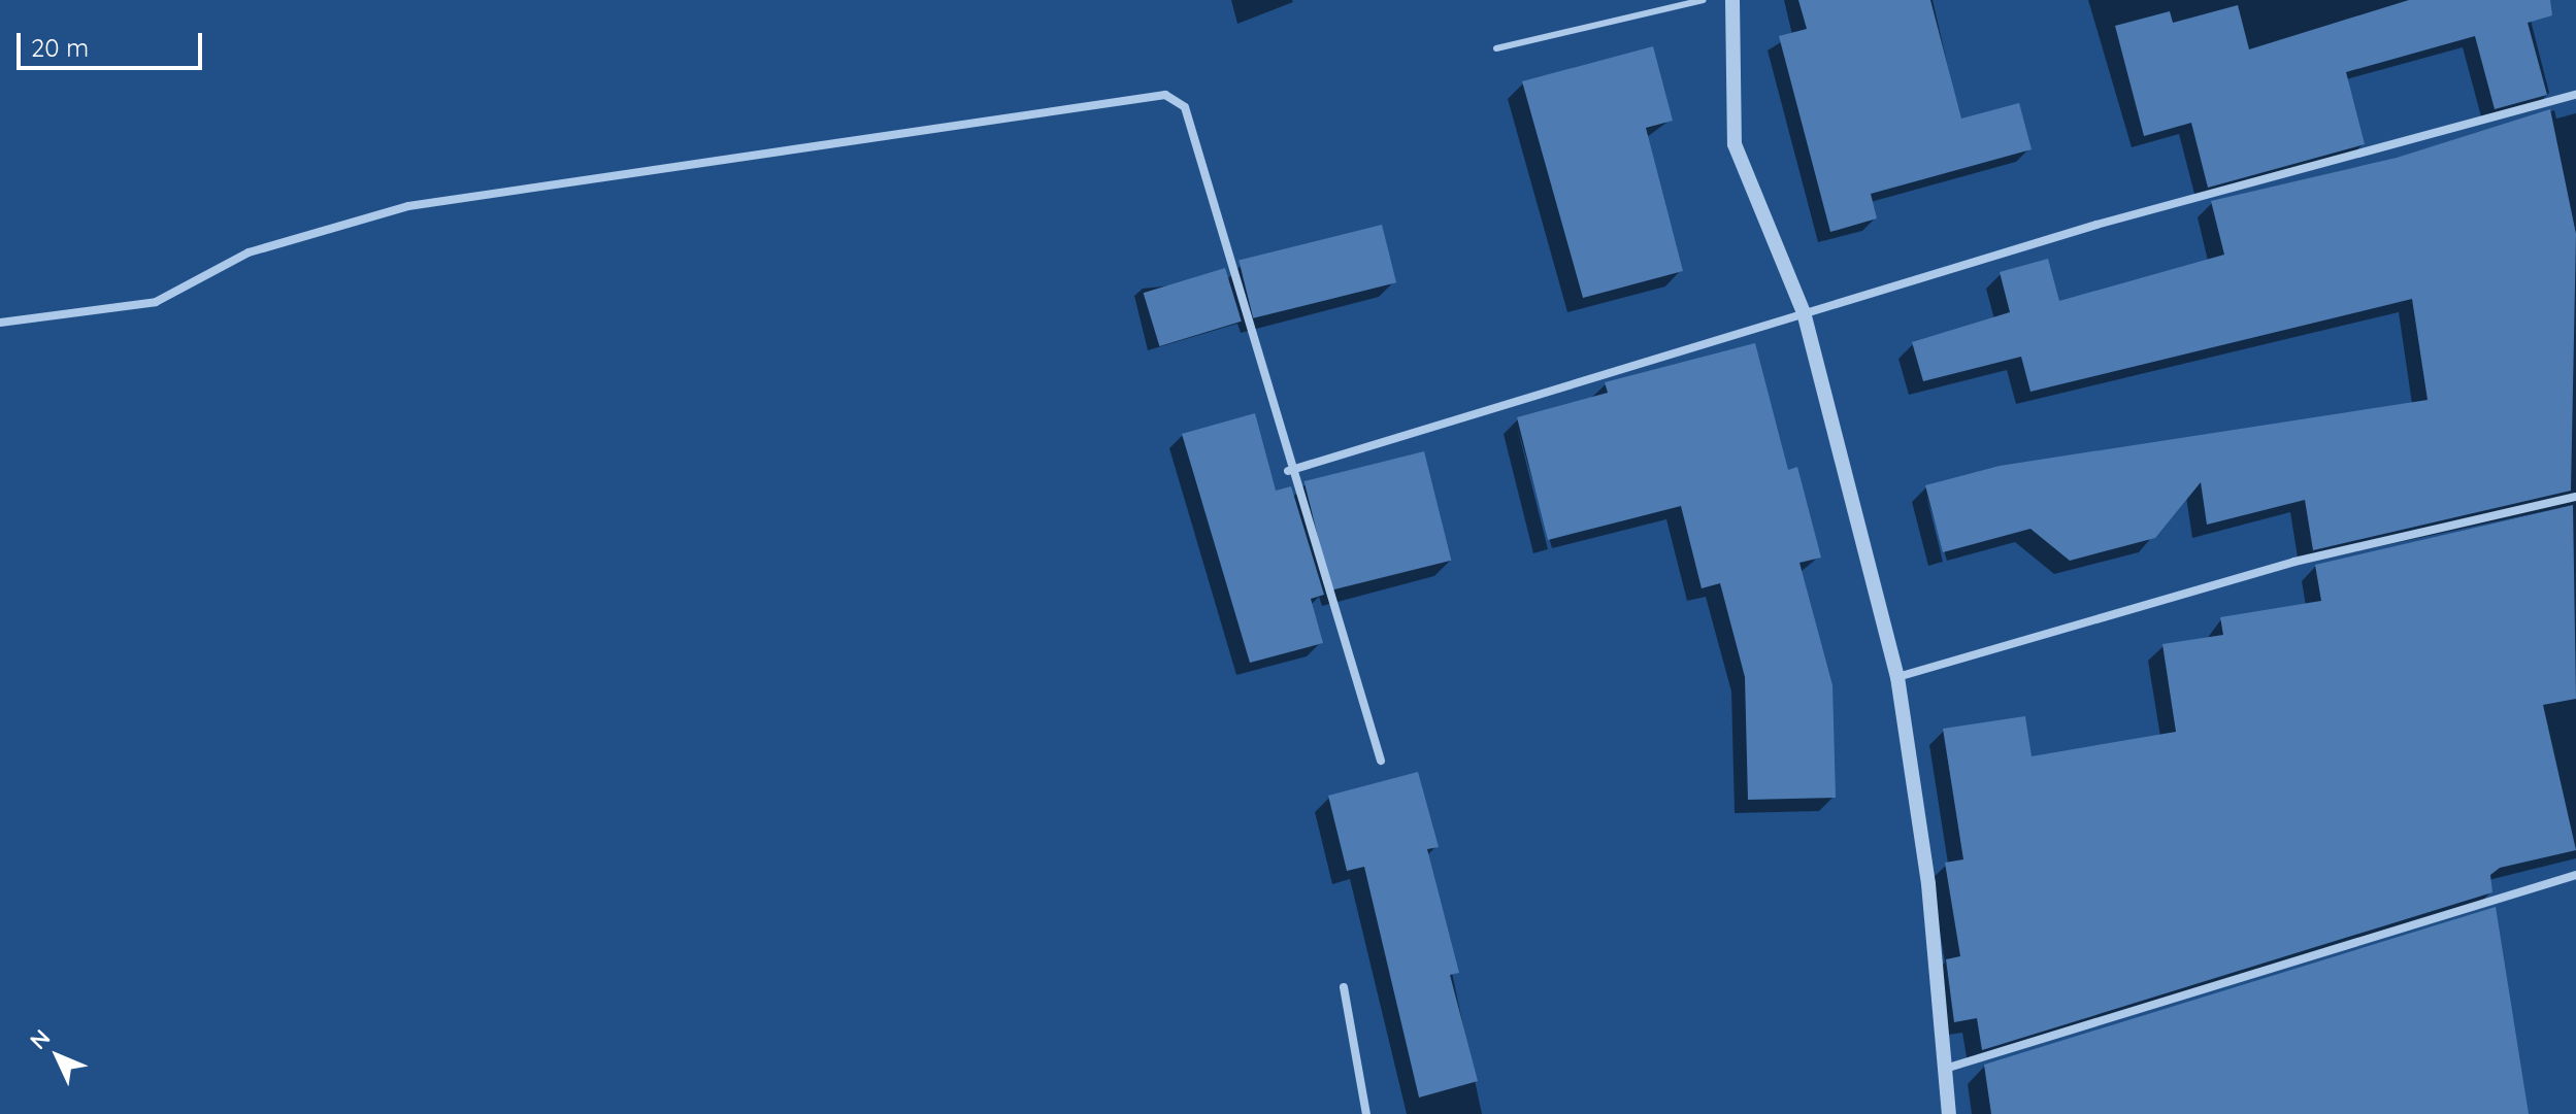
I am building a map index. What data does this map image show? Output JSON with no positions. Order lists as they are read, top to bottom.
{
  "scale_bar": "20 m",
  "north": "top left"
}
